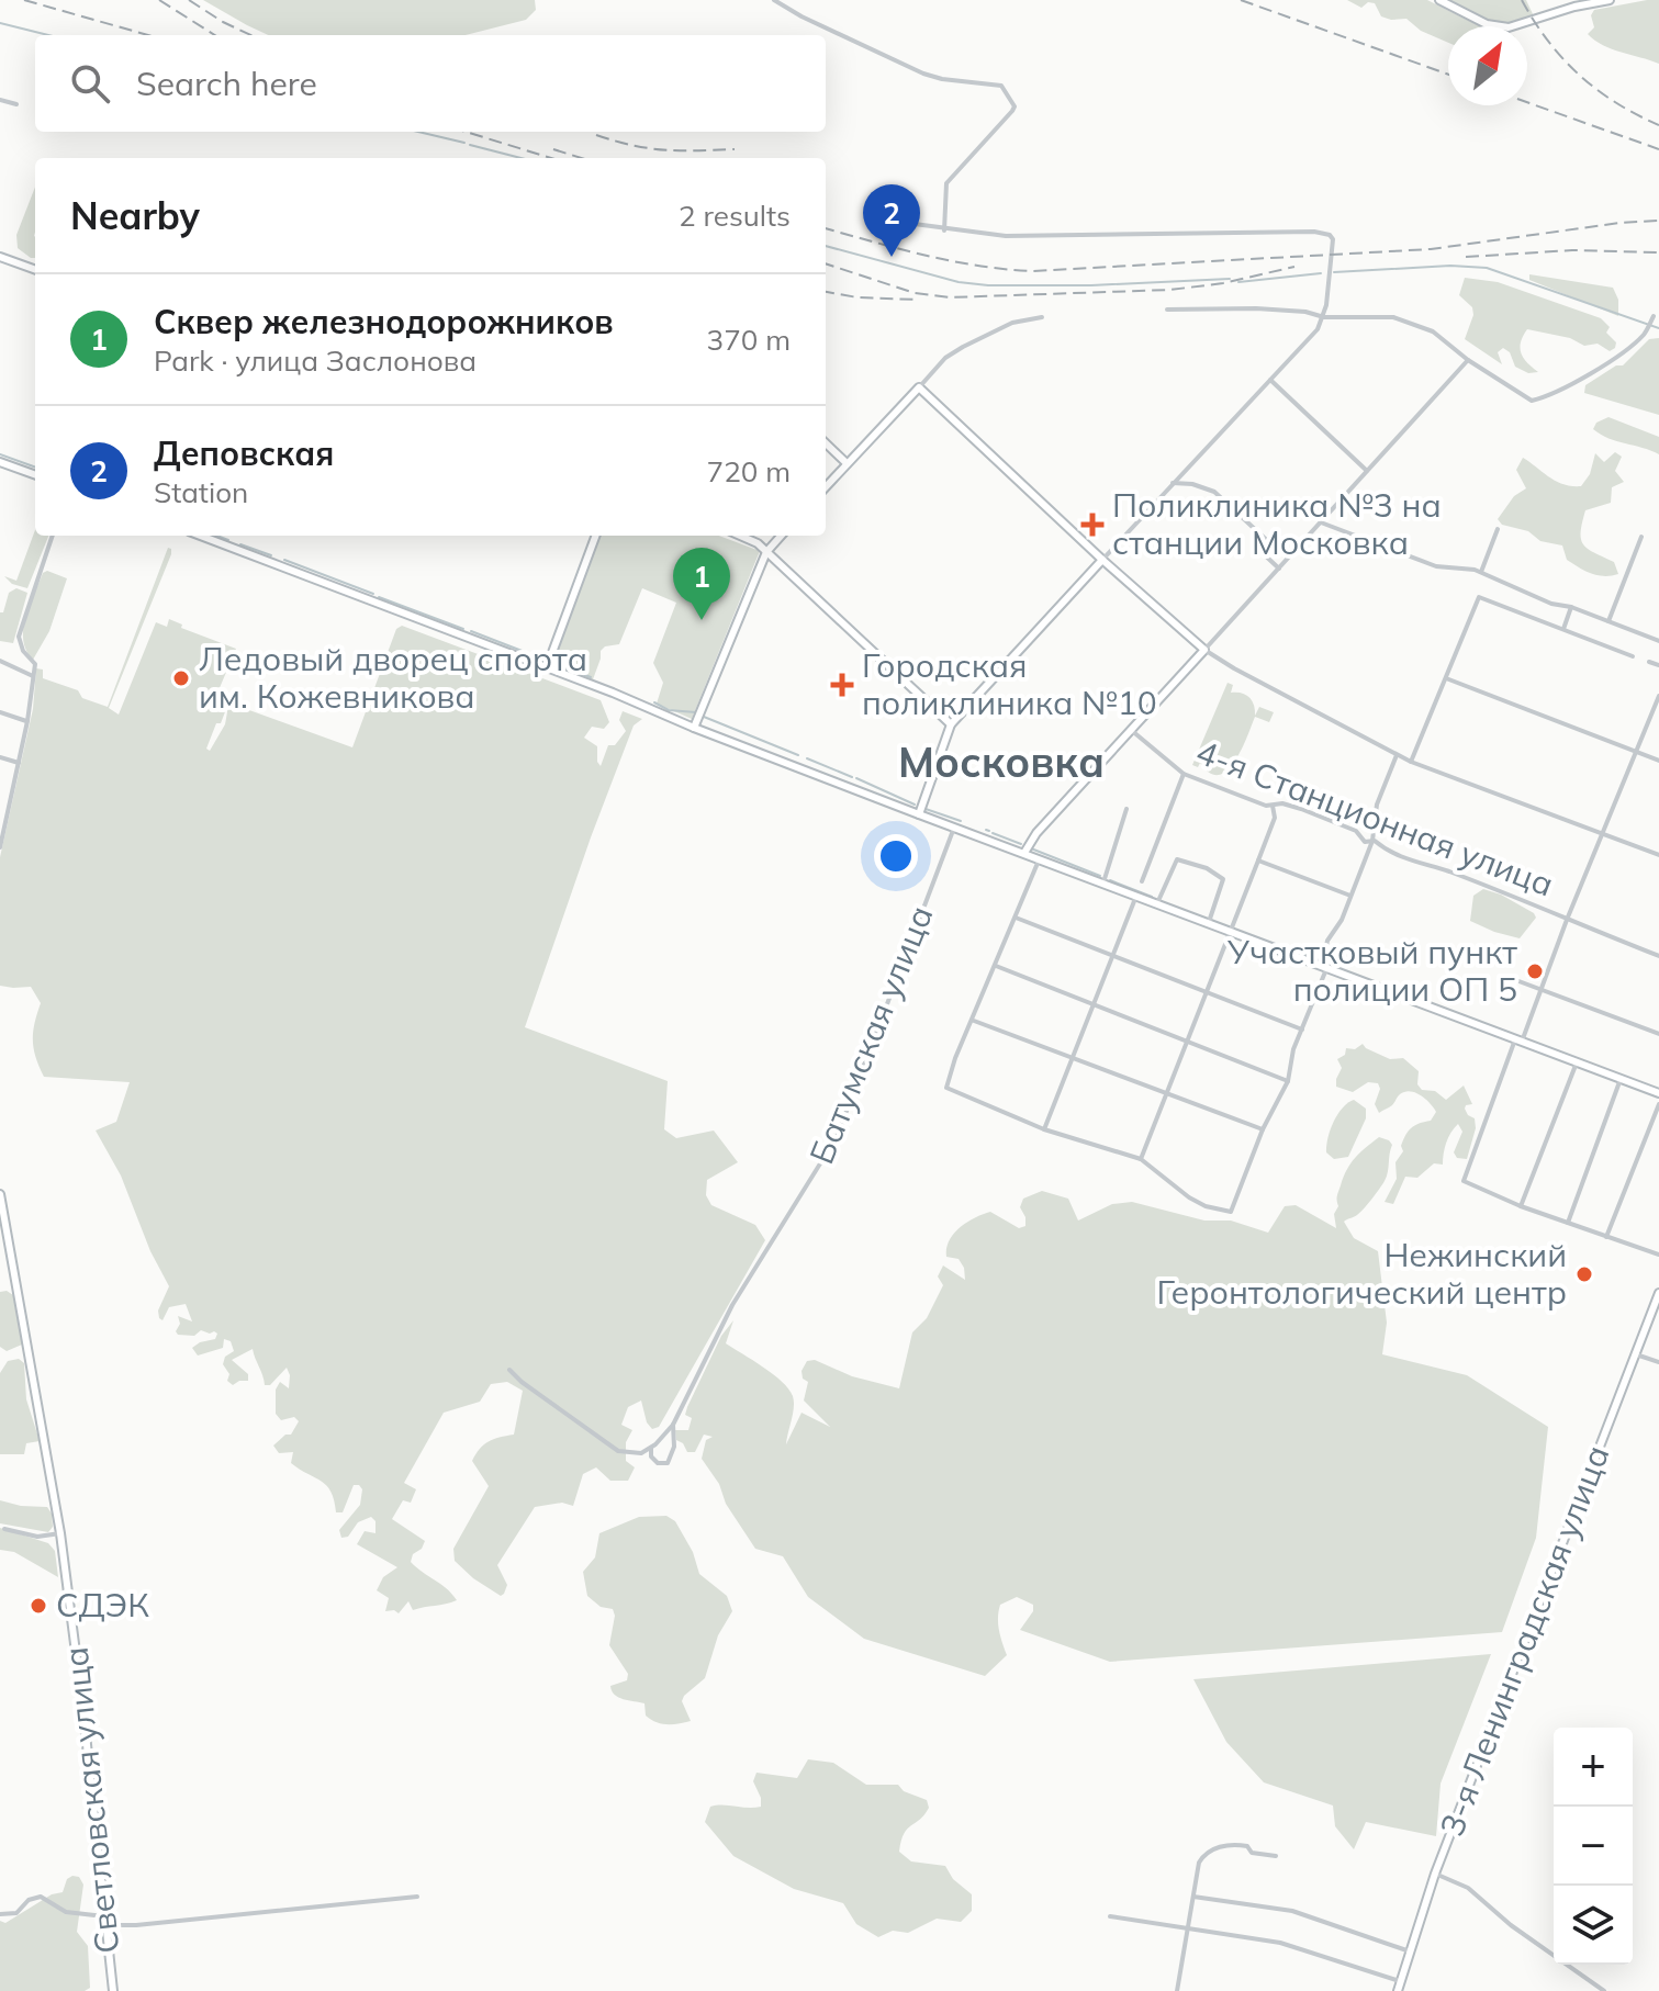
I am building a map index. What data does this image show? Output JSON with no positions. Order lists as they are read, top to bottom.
{
  "streets": {
    "street": [
      "4-я Станционная улица",
      "Батумская улица",
      "3-я Ленинградская улица",
      "Светловская улица"
    ]
  },
  "districts": ["Московка"],
  "places": {
    "health": ["Поликлиника №3 на станции Московка", "Городская поликлиника №10"],
    "other": [
      "Ледовый дворец спорта им. Кожевникова",
      "Участковый пункт полиции ОП 5",
      "Нежинский Геронтологический центр",
      "СДЭК"
    ]
  },
  "north": "top right",
  "page": {
    "search": "Search here",
    "heading": ["Nearby", "2 results"],
    "pins": ["2", "1"],
    "list": [
      {
        "mark": "1",
        "name": "Сквер железнодорожников",
        "note": "Park · улица Заслонова",
        "value": "370 m"
      },
      {
        "mark": "2",
        "name": "Деповская",
        "note": "Station",
        "value": "720 m"
      }
    ],
    "map_buttons": ["+", "−"]
  }
}
